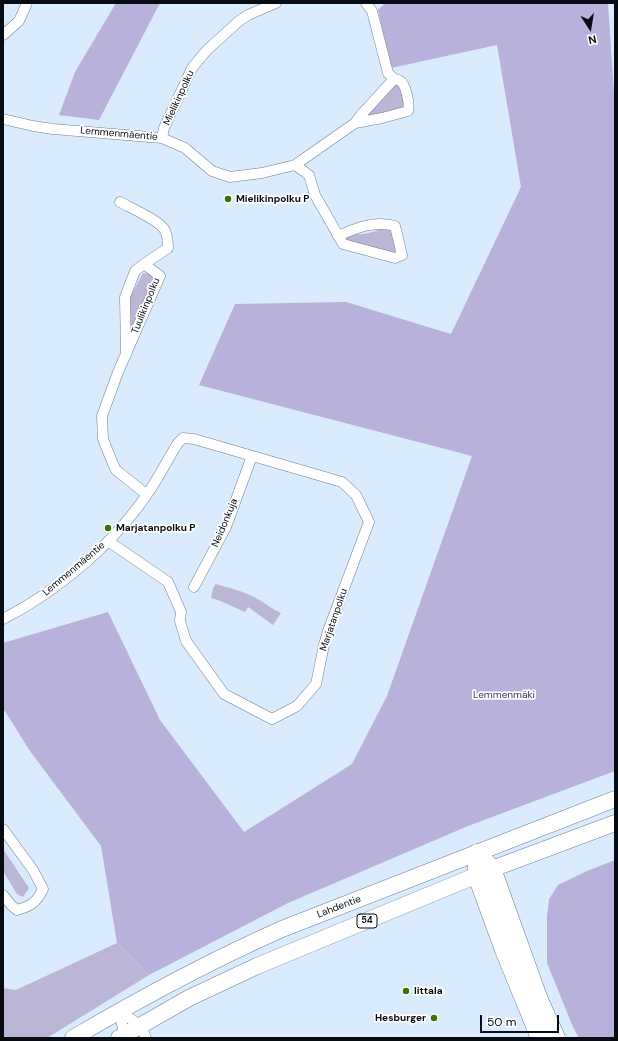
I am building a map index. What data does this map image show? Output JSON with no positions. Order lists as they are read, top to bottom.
{
  "streets": {
    "main road": ["Lahdentie", "54"],
    "street": [
      "Mielikinpolku",
      "Lemmenmäentie",
      "Tuulikinpolku",
      "Neidonkuja",
      "Marjatanpolku"
    ]
  },
  "crossings": [
    ["Mielikinpolku", "Lemmenmäentie"],
    ["Lemmenmäentie", "Tuulikinpolku"],
    ["Lemmenmäentie", "Marjatanpolku"],
    ["Neidonkuja", "Marjatanpolku"]
  ],
  "parks": ["Lemmenmäki"],
  "places": [
    "Mielikinpolku P",
    "Marjatanpolku P",
    "Iittala",
    "Hesburger"
  ],
  "scale_bar": "50 m",
  "north": "bottom"
}
